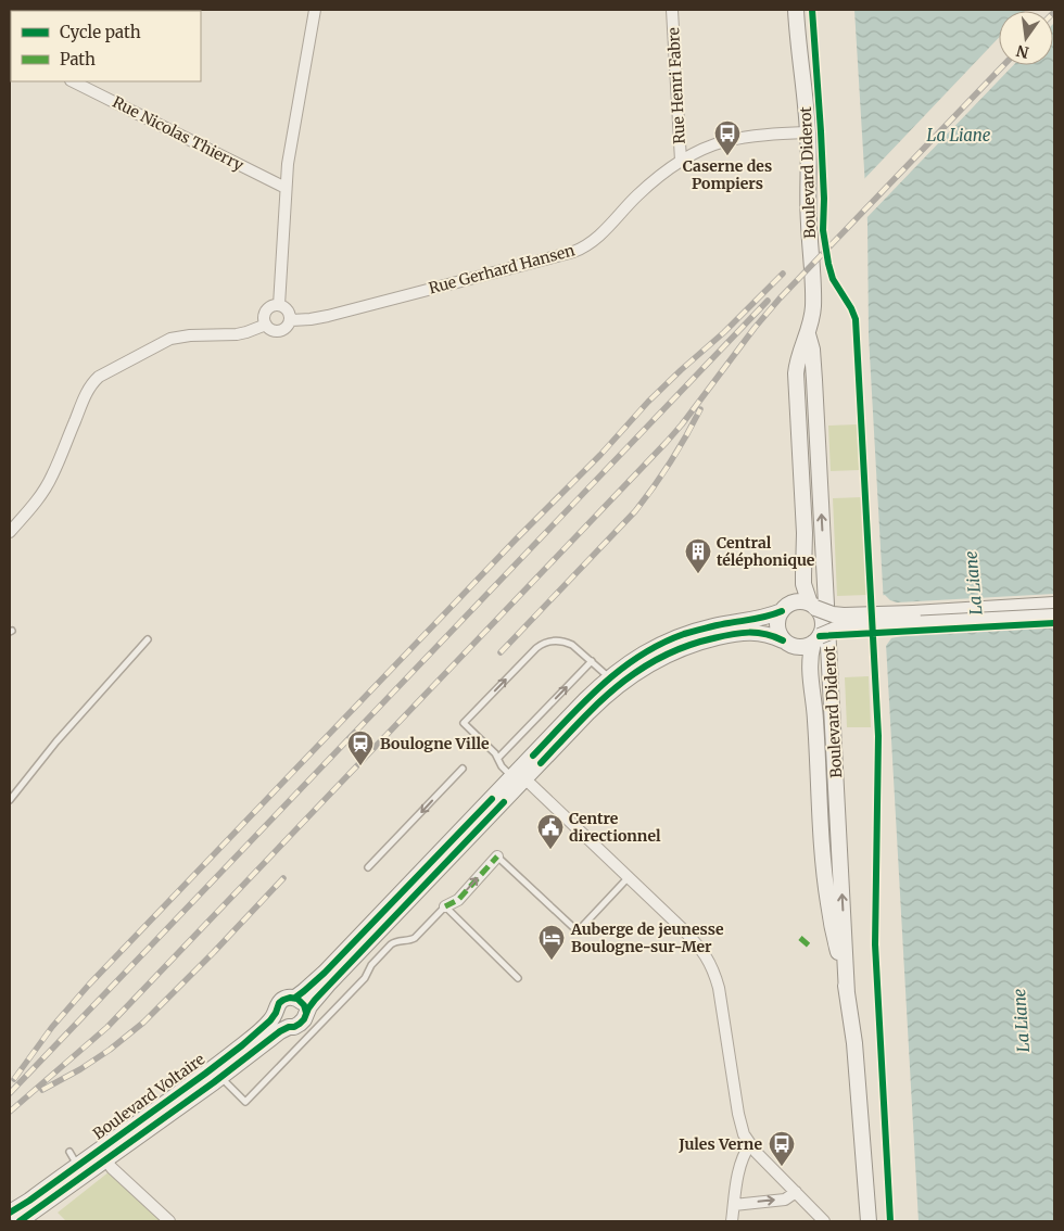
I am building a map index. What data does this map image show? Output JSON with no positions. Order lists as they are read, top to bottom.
{
  "streets": {
    "street": [
      "Rue Henri Fabre",
      "Rue Nicolas Thierry",
      "Boulevard Diderot",
      "Rue Gerhard Hansen",
      "Boulevard Voltaire"
    ]
  },
  "crossings": [
    ["Rue Henri Fabre", "Rue Gerhard Hansen"],
    ["Boulevard Diderot", "Rue Gerhard Hansen"],
    ["Boulevard Diderot", "Boulevard Voltaire"]
  ],
  "water": ["La Liane"],
  "places": {
    "bus stop": ["Caserne des Pompiers", "Jules Verne"],
    "building": ["Central téléphonique"],
    "station": ["Boulogne Ville"],
    "public building": ["Centre directionnel"],
    "hotel": ["Auberge de jeunesse Boulogne-sur-Mer"]
  },
  "legend": ["Cycle path", "Path"],
  "north": "bottom"
}
